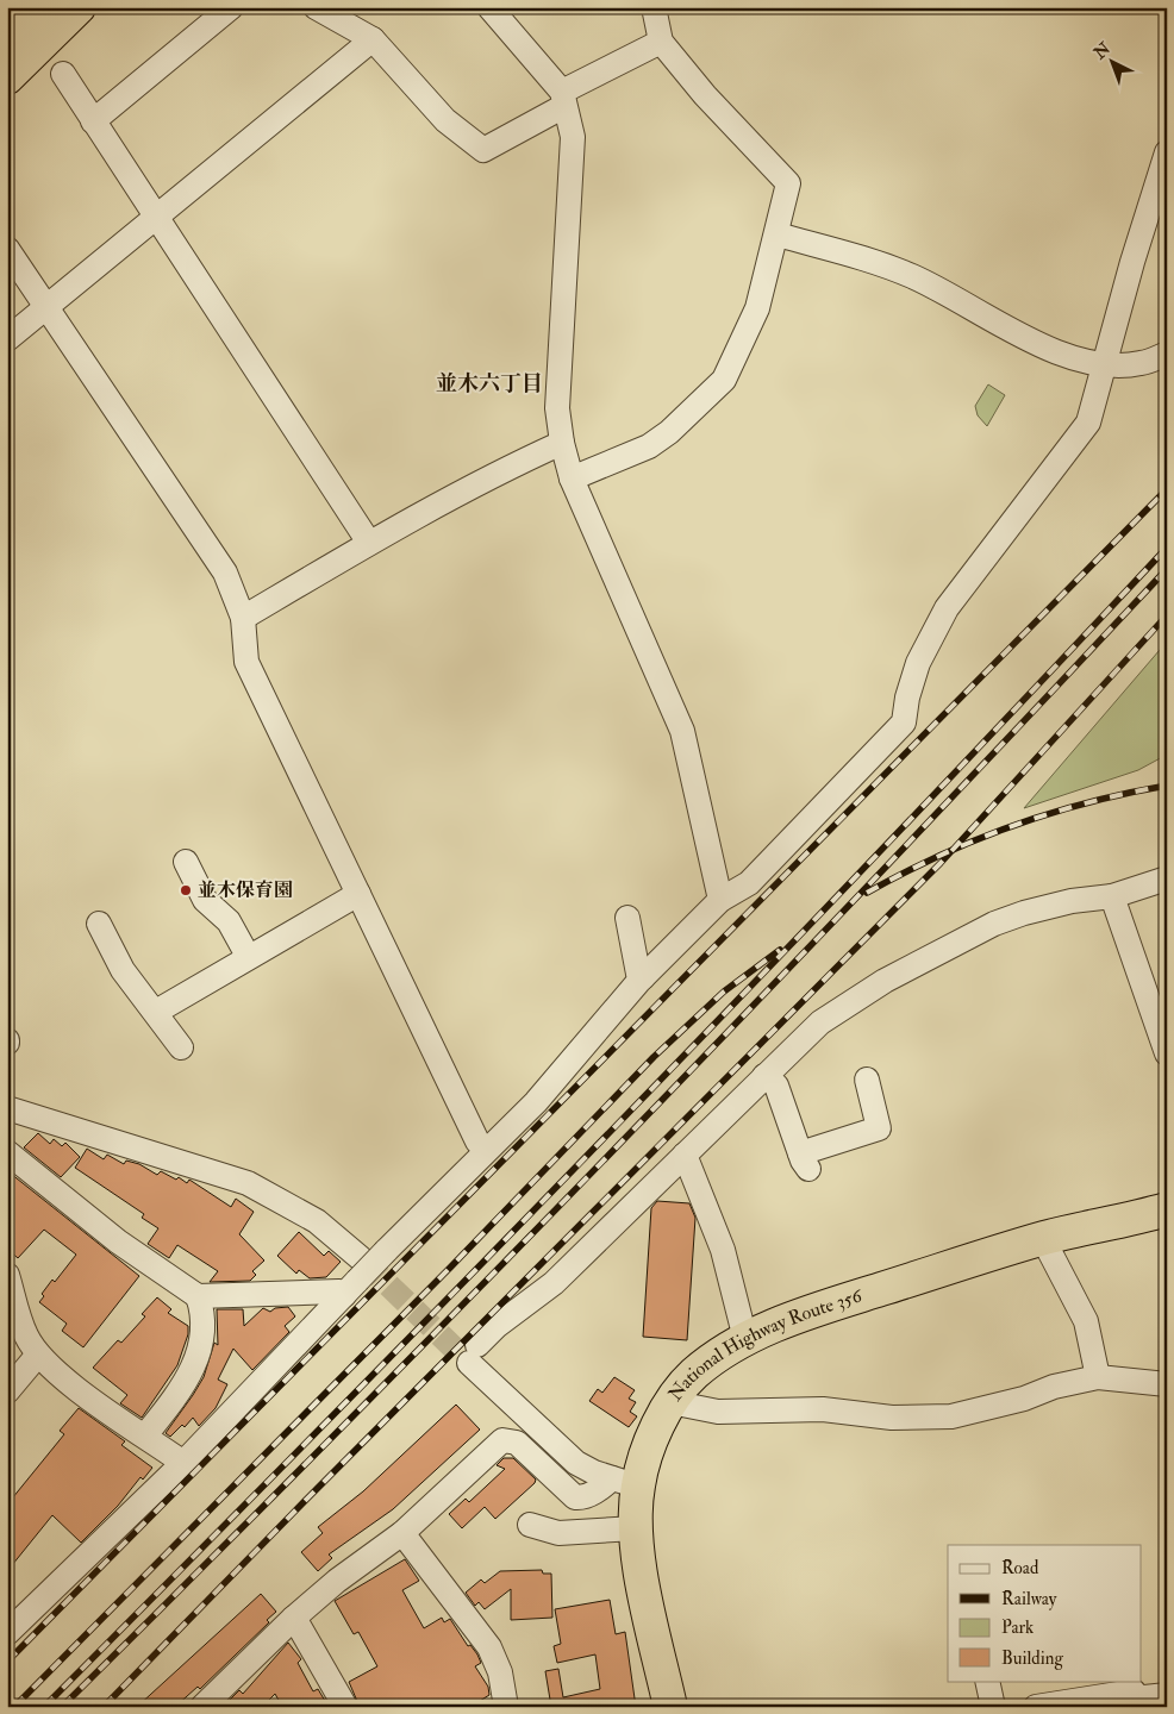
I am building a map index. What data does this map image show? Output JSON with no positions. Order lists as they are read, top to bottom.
{
  "streets": {
    "highway": ["National Highway Route 356"]
  },
  "districts": ["並木六丁目"],
  "places": ["並木保育園"],
  "legend": [
    "Road",
    "Railway",
    "Park",
    "Building"
  ],
  "north": "top left"
}
